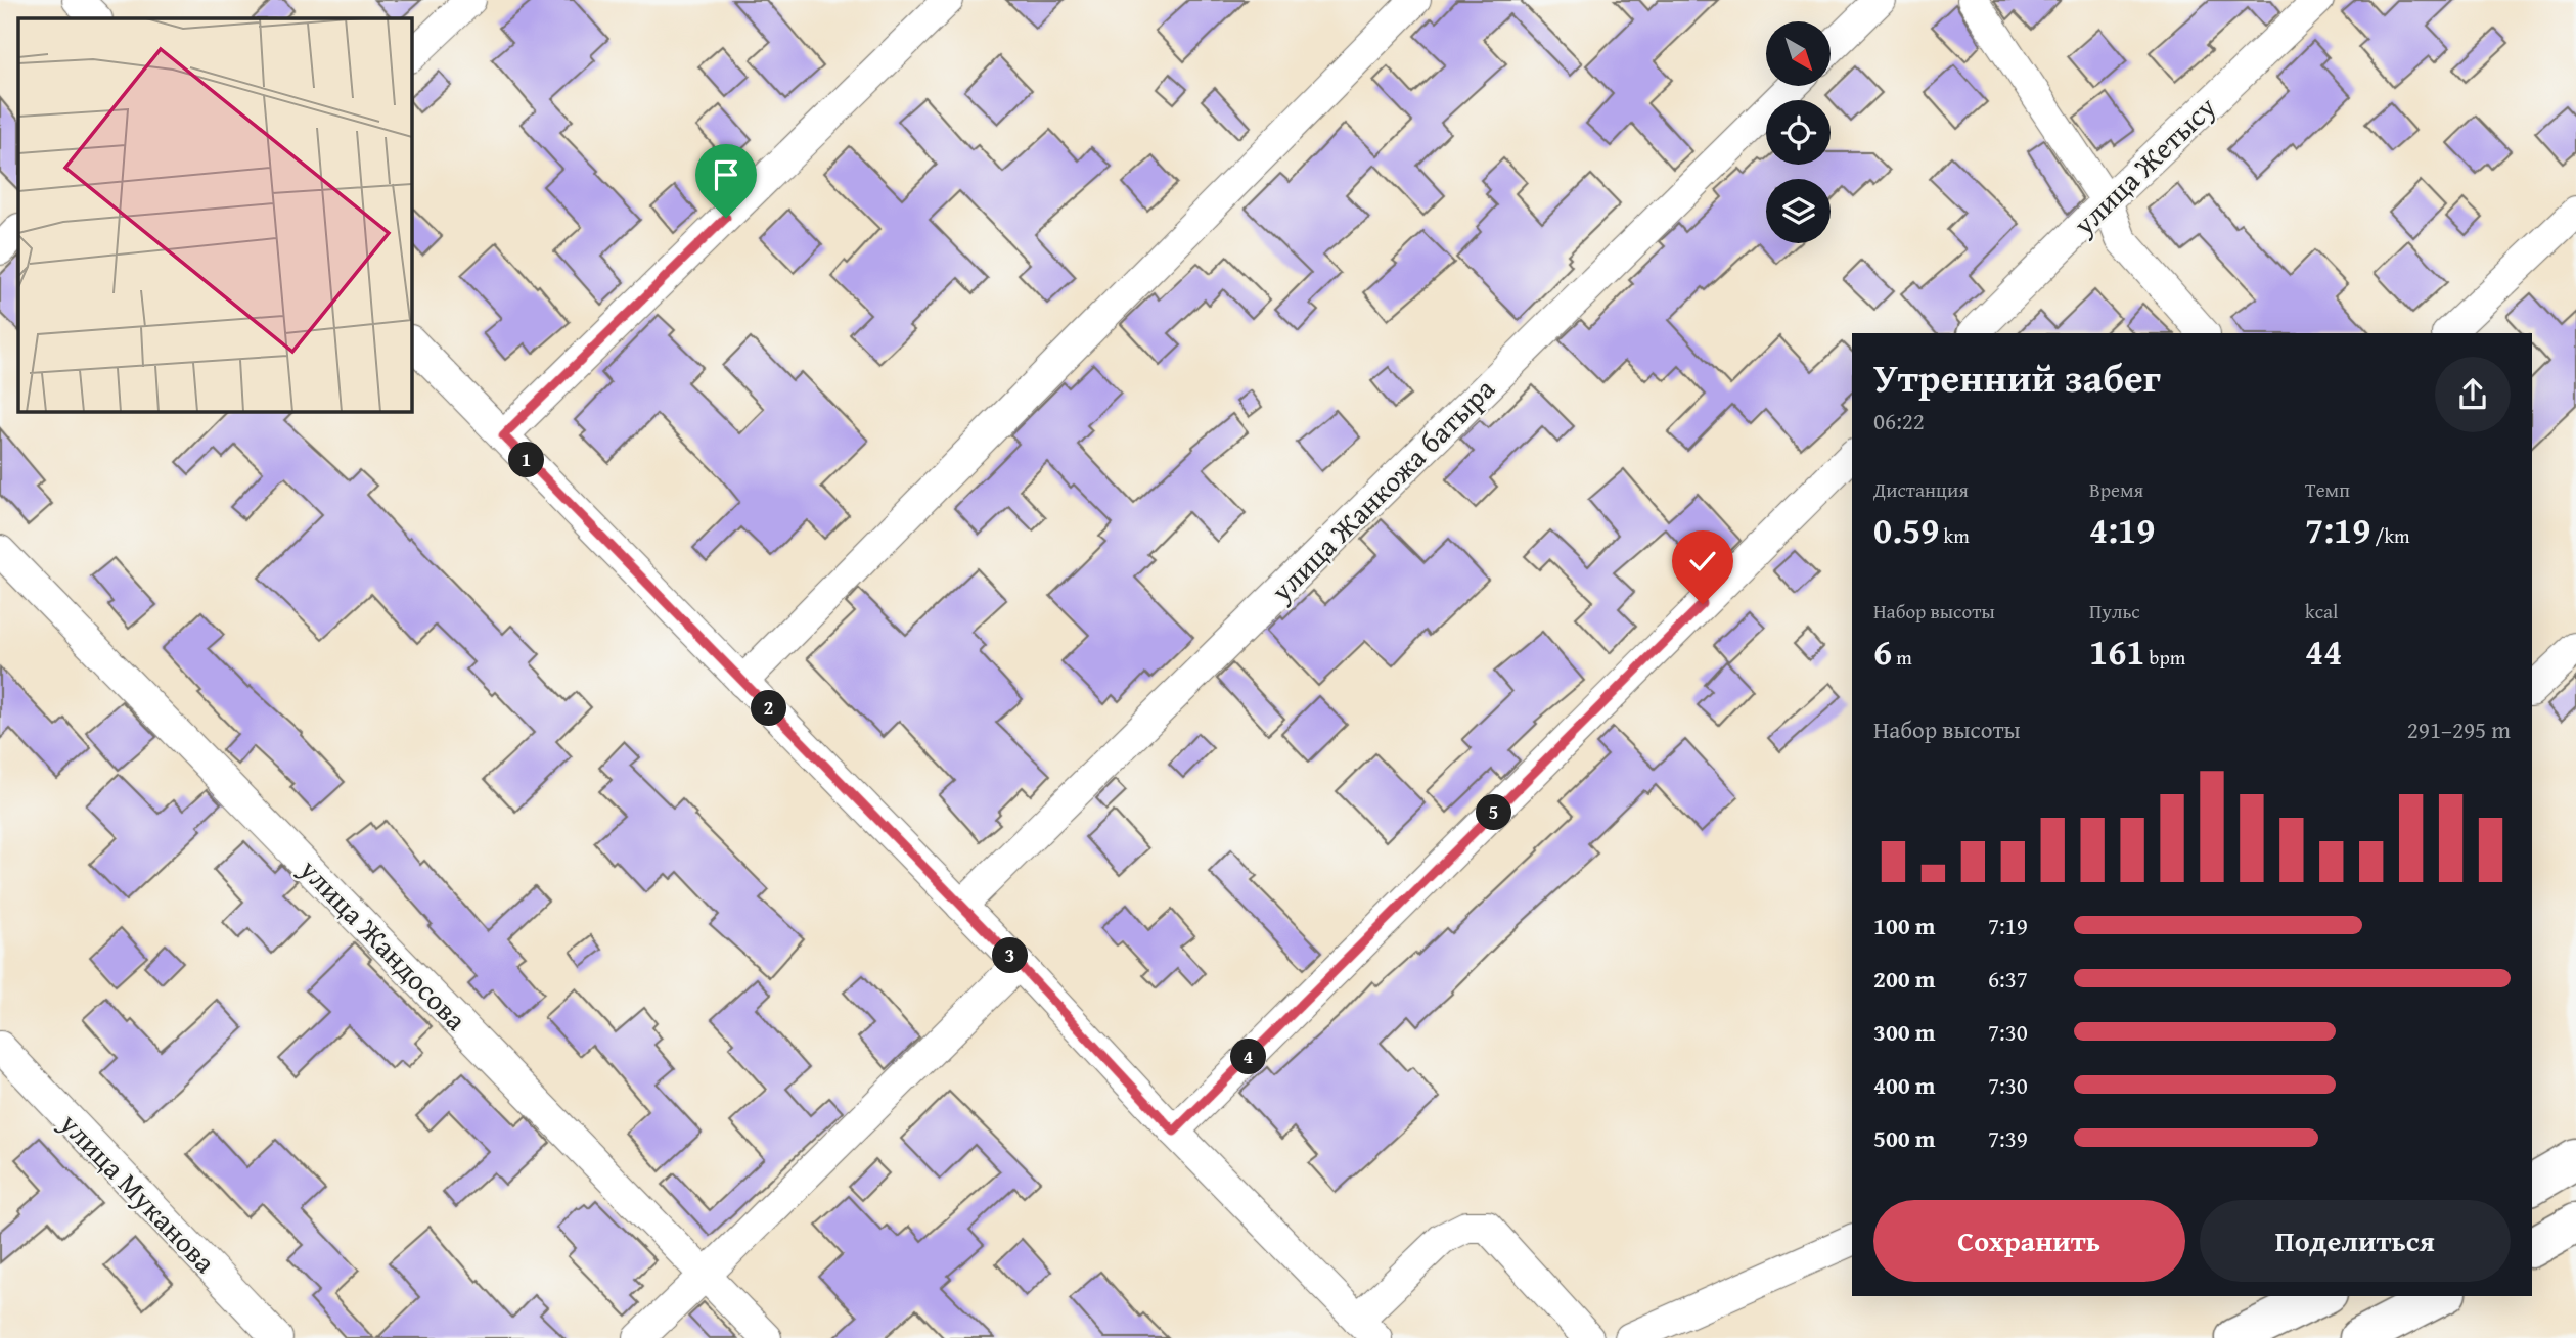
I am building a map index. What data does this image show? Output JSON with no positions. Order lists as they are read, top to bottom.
{
  "streets": {
    "street": [
      "улица Жетысу",
      "улица Жанкожа батыра",
      "улица Жандосова",
      "улица Муканова"
    ]
  },
  "north": "bottom right",
  "page": {
    "heading": ["Утренний забег", "06:22"],
    "pins": [
      "1",
      "2",
      "5",
      "3",
      "4"
    ],
    "stats": [
      ["Дистанция", "0.59 km"],
      ["Время", "4:19"],
      ["Темп", "7:19 /km"],
      ["Набор высоты", "6 m"],
      ["Пульс", "161 bpm"],
      ["kcal", "44"]
    ],
    "chart": ["Набор высоты", "291–295 m"],
    "list": [
      {
        "name": "100 m",
        "note": "7:19"
      },
      {
        "name": "200 m",
        "note": "6:37"
      },
      {
        "name": "300 m",
        "note": "7:30"
      },
      {
        "name": "400 m",
        "note": "7:30"
      },
      {
        "name": "500 m",
        "note": "7:39"
      }
    ],
    "buttons": ["Сохранить", "Поделиться"]
  }
}
